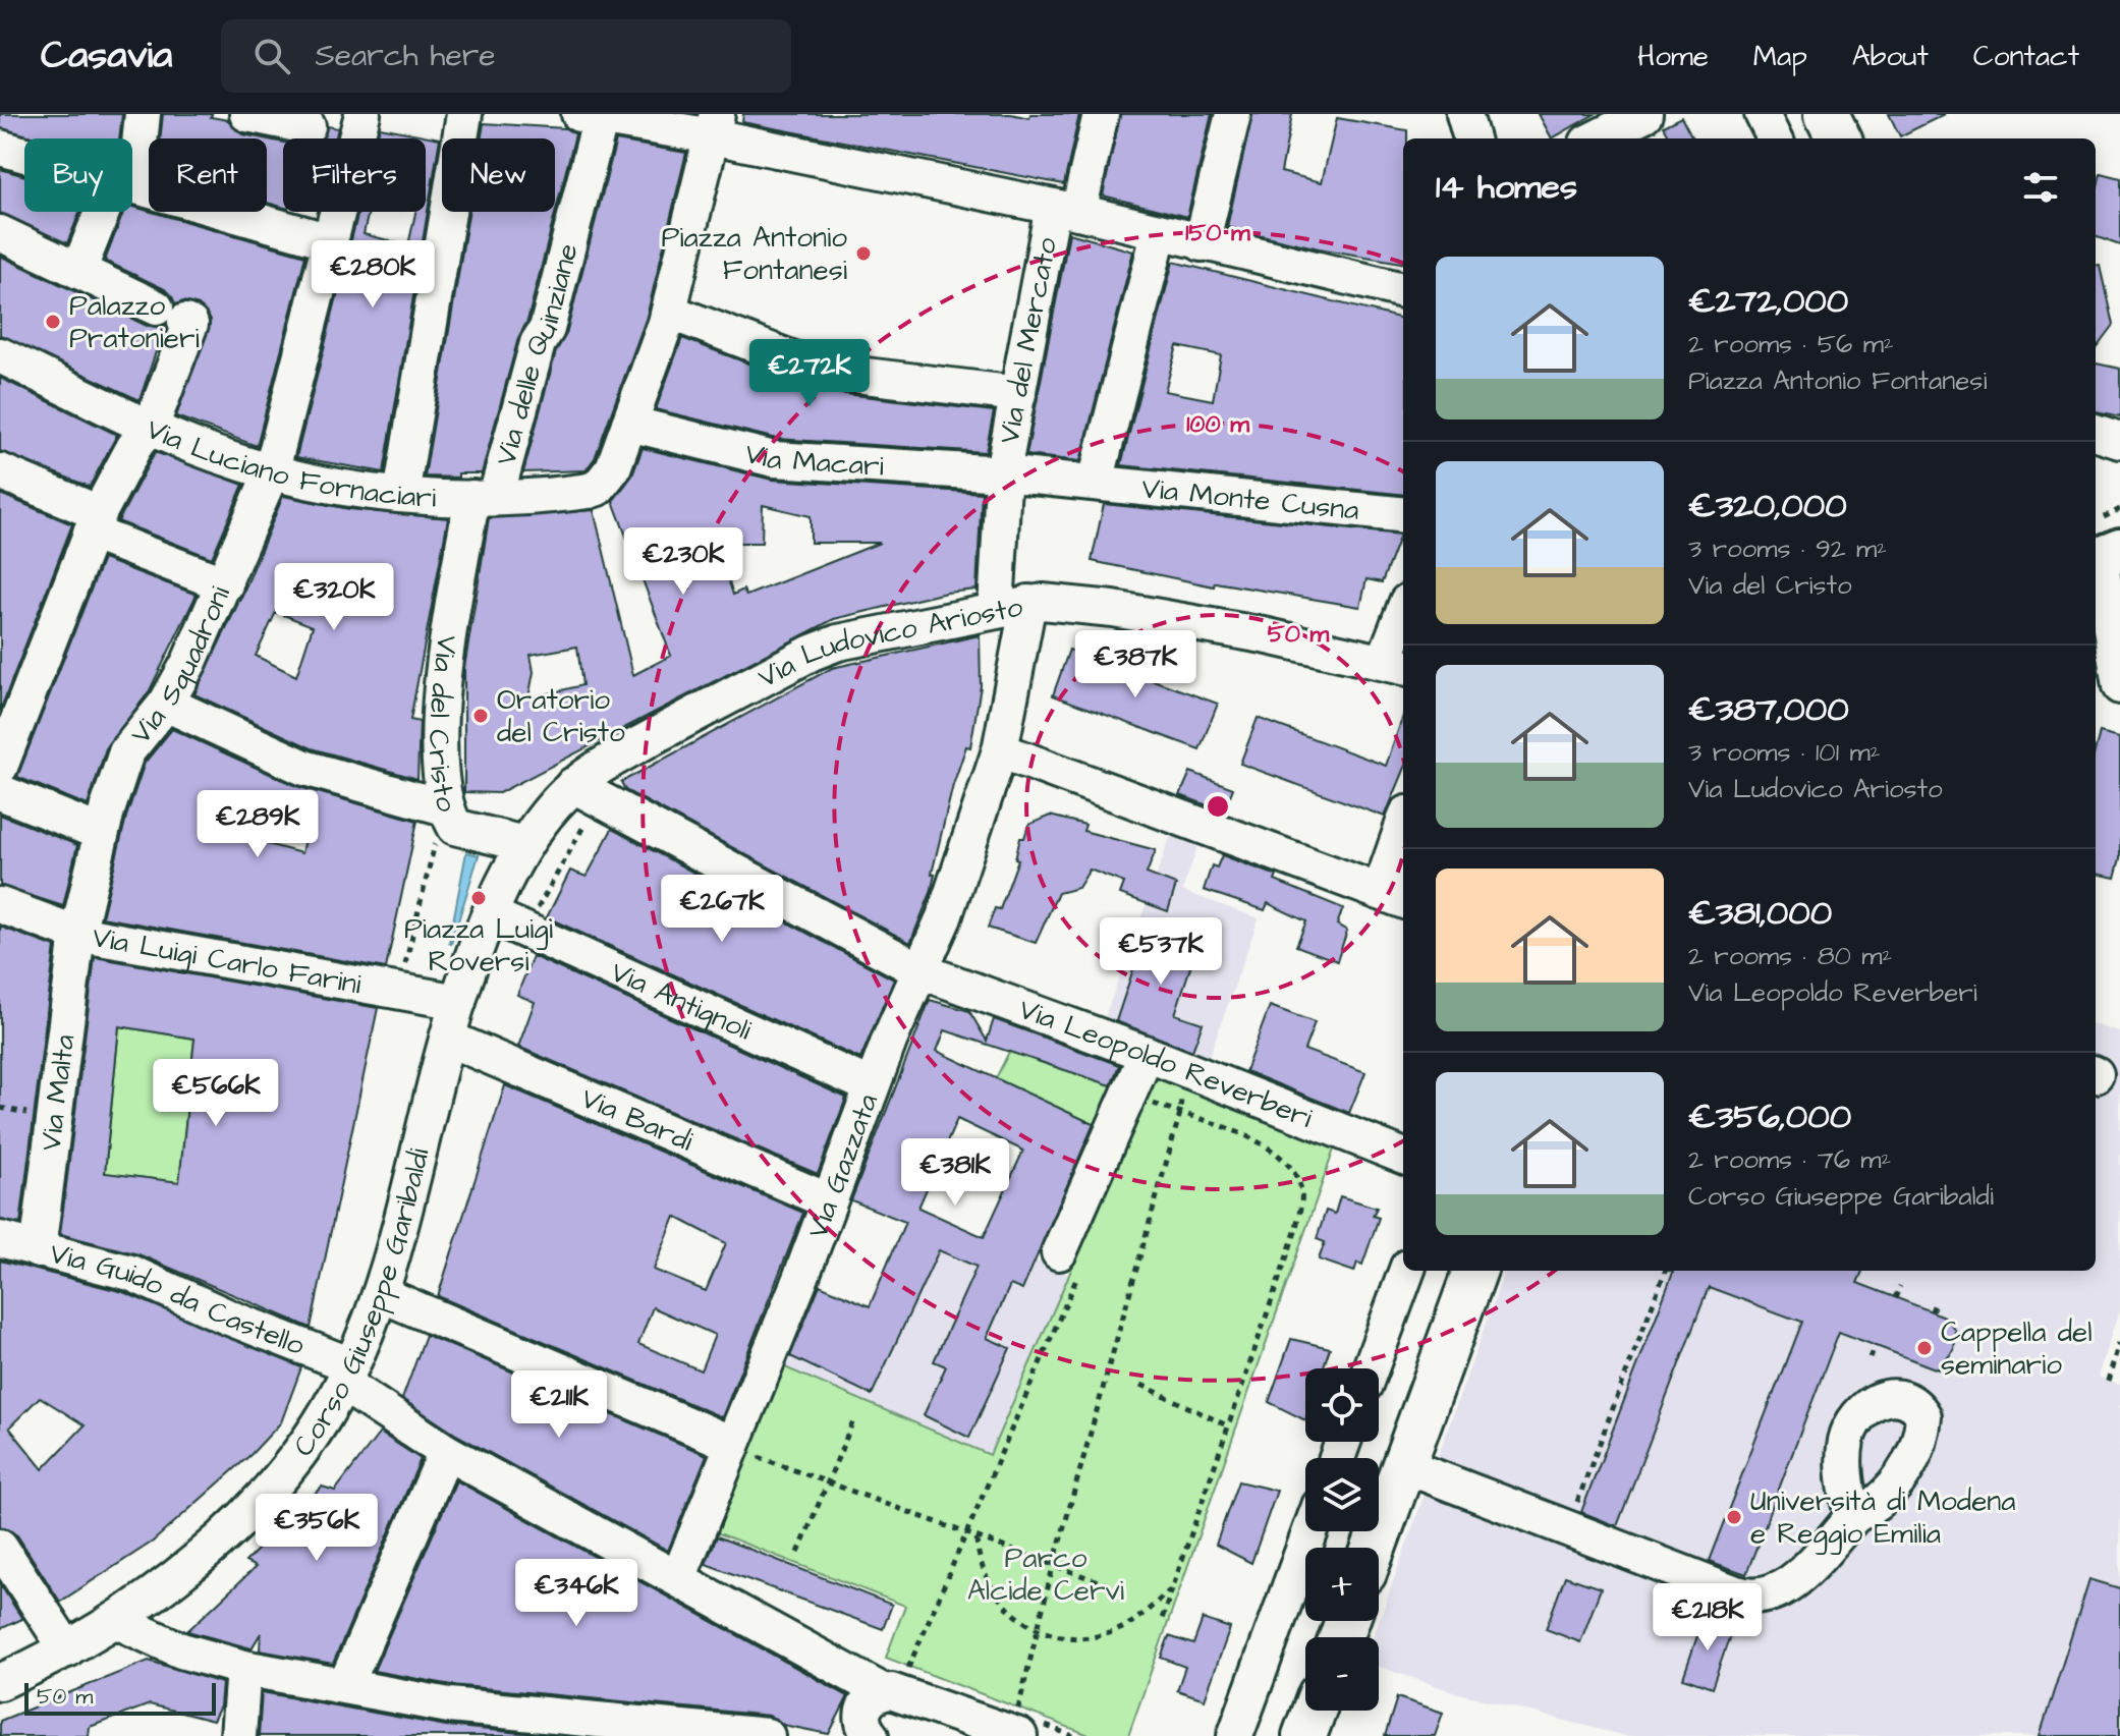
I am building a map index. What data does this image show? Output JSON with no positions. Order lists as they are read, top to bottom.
{
  "streets": {
    "street": [
      "Via del Mercato",
      "Via delle Quinziane",
      "Via Macari",
      "Via Luciano Fornaciari",
      "Via Monte Cusna",
      "Via Ludovico Ariosto",
      "Via Squadroni",
      "Via del Cristo",
      "Via Luigi Carlo Farini",
      "Via Antignoli",
      "Via Leopoldo Reverberi",
      "Via Malta",
      "Via Bardi",
      "Via Gazzata",
      "Corso Giuseppe Garibaldi",
      "Via Guido da Castello"
    ]
  },
  "crossings": [
    ["Via del Mercato", "Via Macari"],
    ["Via del Mercato", "Via Ludovico Ariosto"],
    ["Via del Mercato", "Via Gazzata"],
    ["Via delle Quinziane", "Via Luciano Fornaciari"],
    ["Via delle Quinziane", "Via del Cristo"],
    ["Via Macari", "Via Luciano Fornaciari"],
    ["Via Macari", "Via Monte Cusna"],
    ["Via Luciano Fornaciari", "Via Squadroni"],
    ["Via Luciano Fornaciari", "Via del Cristo"],
    ["Via Ludovico Ariosto", "Via Leopoldo Reverberi"],
    ["Via Ludovico Ariosto", "Via Gazzata"],
    ["Via Squadroni", "Via Luigi Carlo Farini"],
    ["Via Squadroni", "Via Malta"],
    ["Via Luigi Carlo Farini", "Via Malta"],
    ["Via Antignoli", "Via Gazzata"],
    ["Via Leopoldo Reverberi", "Via Gazzata"],
    ["Via Malta", "Via Guido da Castello"],
    ["Via Bardi", "Via Gazzata"],
    ["Via Bardi", "Corso Giuseppe Garibaldi"],
    ["Via Gazzata", "Via Guido da Castello"],
    ["Corso Giuseppe Garibaldi", "Via Guido da Castello"]
  ],
  "parks": ["Parco Alcide Cervi"],
  "places": [
    "Piazza Antonio Fontanesi",
    "Palazzo Pratonieri",
    "Oratorio del Cristo",
    "Piazza Luigi Roversi",
    "Cappella del seminario",
    "Università di Modena e Reggio Emilia"
  ],
  "scale_bar": "50 m",
  "page": {
    "header": "Casavia",
    "search": "Search here",
    "nav": [
      "Home",
      "Map",
      "About",
      "Contact"
    ],
    "chip": [
      "Buy",
      "Rent",
      "Filters",
      "New"
    ],
    "heading": "14 homes",
    "list": [
      {
        "name": "€272,000",
        "note": "2 rooms · 56 m² · Piazza Antonio Fontanesi"
      },
      {
        "name": "€320,000",
        "note": "3 rooms · 92 m² · Via del Cristo"
      },
      {
        "name": "€387,000",
        "note": "3 rooms · 101 m² · Via Ludovico Ariosto"
      },
      {
        "name": "€381,000",
        "note": "2 rooms · 80 m² · Via Leopoldo Reverberi"
      },
      {
        "name": "€356,000",
        "note": "2 rooms · 76 m² · Corso Giuseppe Garibaldi"
      }
    ],
    "price": [
      "€280K",
      "€272K",
      "€230K",
      "€320K",
      "€387K",
      "€289K",
      "€267K",
      "€537K",
      "€566K",
      "€381K",
      "€211K",
      "€356K",
      "€346K",
      "€218K"
    ],
    "map_buttons": ["+", "−"],
    "scale": "50 m"
  },
  "rings": ["150 m", "100 m", "50 m"]
}
